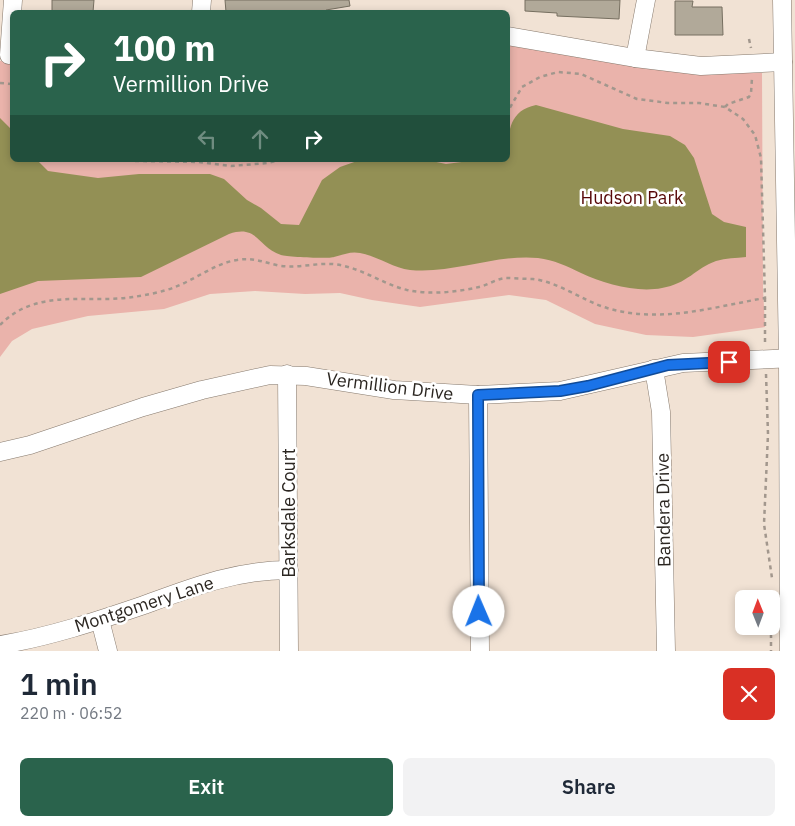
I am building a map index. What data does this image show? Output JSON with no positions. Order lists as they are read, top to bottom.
{
  "streets": {
    "street": [
      "Vermillion Drive",
      "Bandera Drive",
      "Barksdale Court",
      "Montgomery Lane"
    ]
  },
  "crossings": [
    ["Vermillion Drive", "Bandera Drive"],
    ["Vermillion Drive", "Barksdale Court"],
    ["Barksdale Court", "Montgomery Lane"]
  ],
  "parks": ["Hudson Park"],
  "north": "top",
  "page": {
    "turn": ["100 m", "Vermillion Drive"],
    "heading": ["1 min", "220 m · 06:52"],
    "buttons": ["Exit", "Share"]
  }
}
